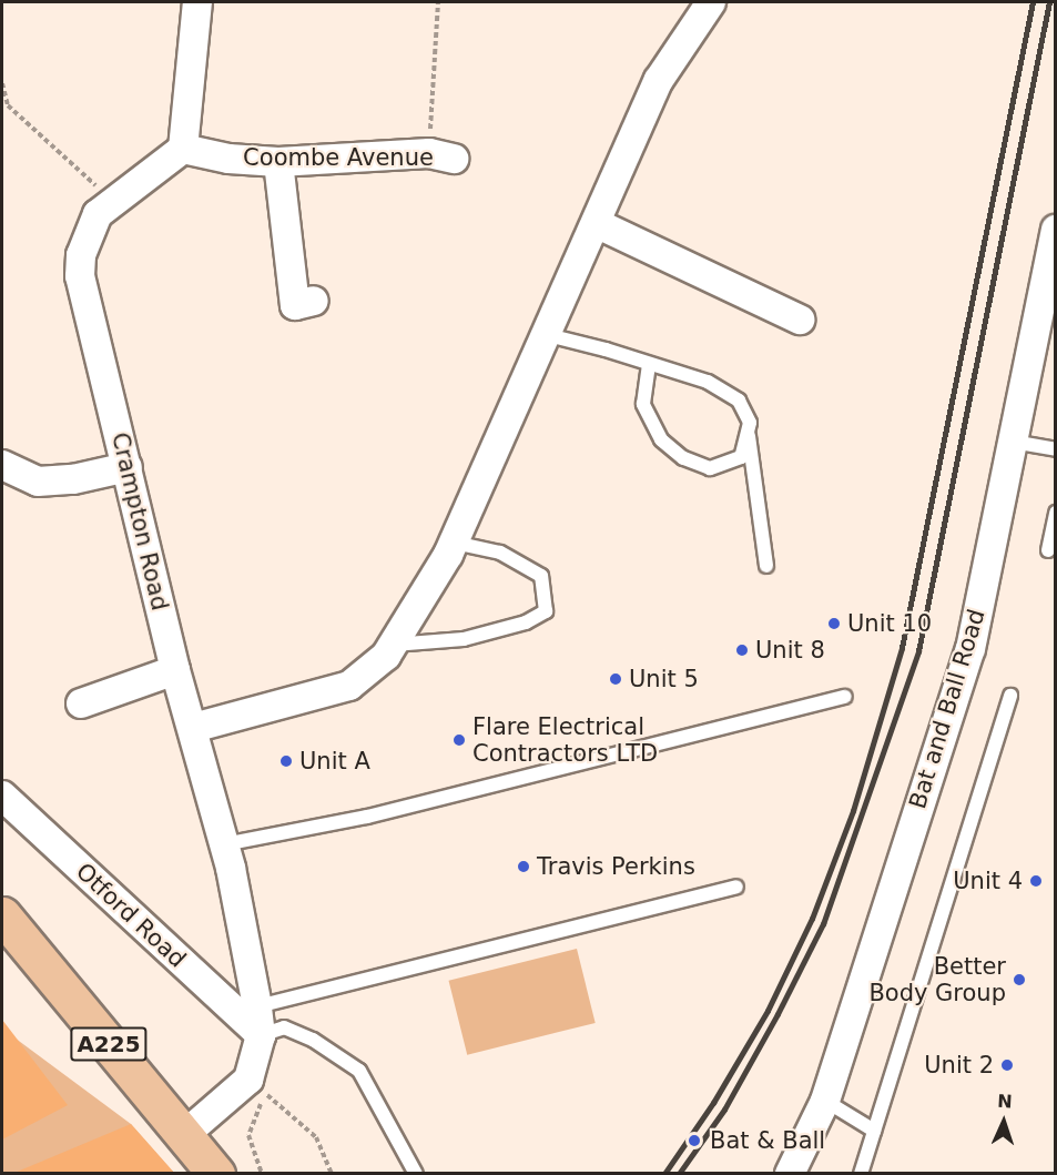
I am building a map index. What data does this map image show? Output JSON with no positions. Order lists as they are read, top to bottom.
{
  "streets": {
    "main road": ["A225"],
    "street": [
      "Coombe Avenue",
      "Crampton Road",
      "Bat and Ball Road",
      "Otford Road"
    ]
  },
  "crossings": [
    ["Coombe Avenue", "Crampton Road"],
    ["Crampton Road", "Otford Road"]
  ],
  "places": [
    "Unit 10",
    "Unit 8",
    "Unit 5",
    "Flare Electrical Contractors LTD",
    "Unit A",
    "Travis Perkins",
    "Unit 4",
    "Better Body Group",
    "Unit 2",
    "Bat & Ball"
  ],
  "north": "top"
}
